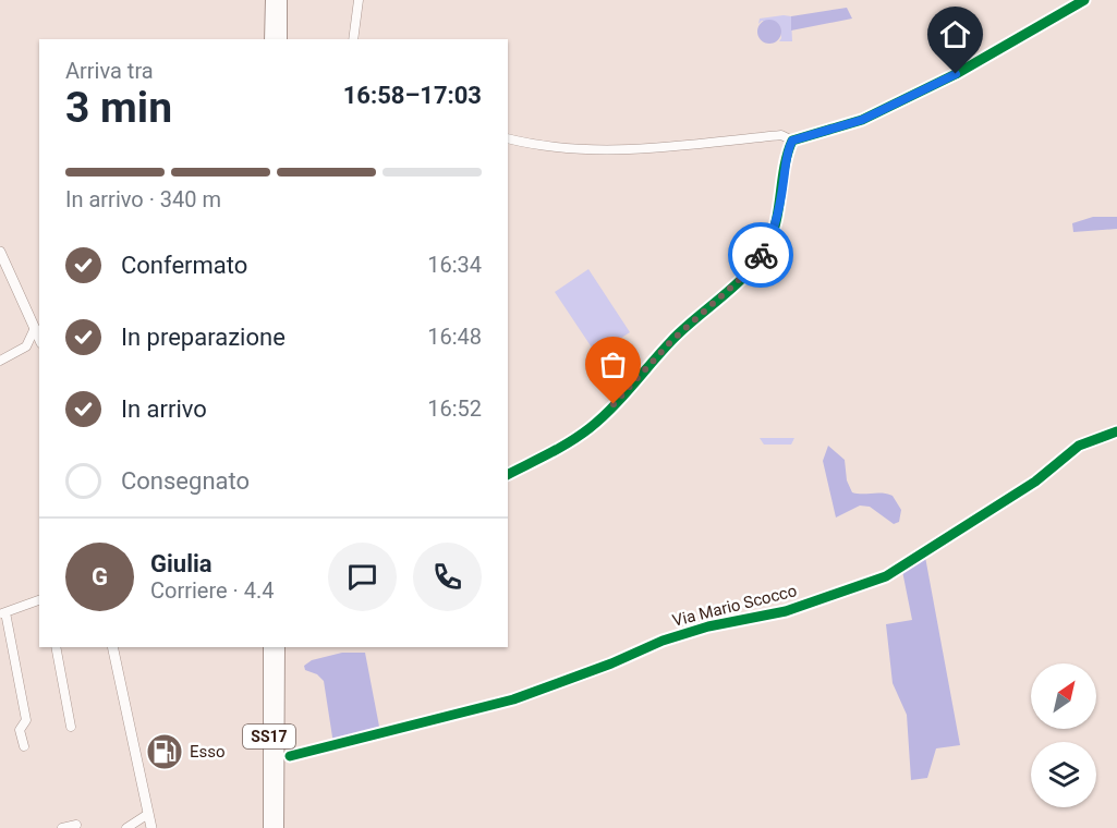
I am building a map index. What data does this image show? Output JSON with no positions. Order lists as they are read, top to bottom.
{
  "streets": {
    "highway": ["SS17"],
    "street": ["Via Mario Scocco"]
  },
  "places": {
    "fuel station": ["Esso"]
  },
  "north": "top right",
  "page": {
    "heading": ["3 min", "Arriva tra", "16:58–17:03"],
    "panel": ["Giulia", "Corriere · 4.4"],
    "bar": "In arrivo · 340 m",
    "list": [
      ["Confermato", "16:34"],
      ["In preparazione", "16:48"],
      ["In arrivo", "16:52"],
      "Consegnato"
    ],
    "round": "G"
  }
}
